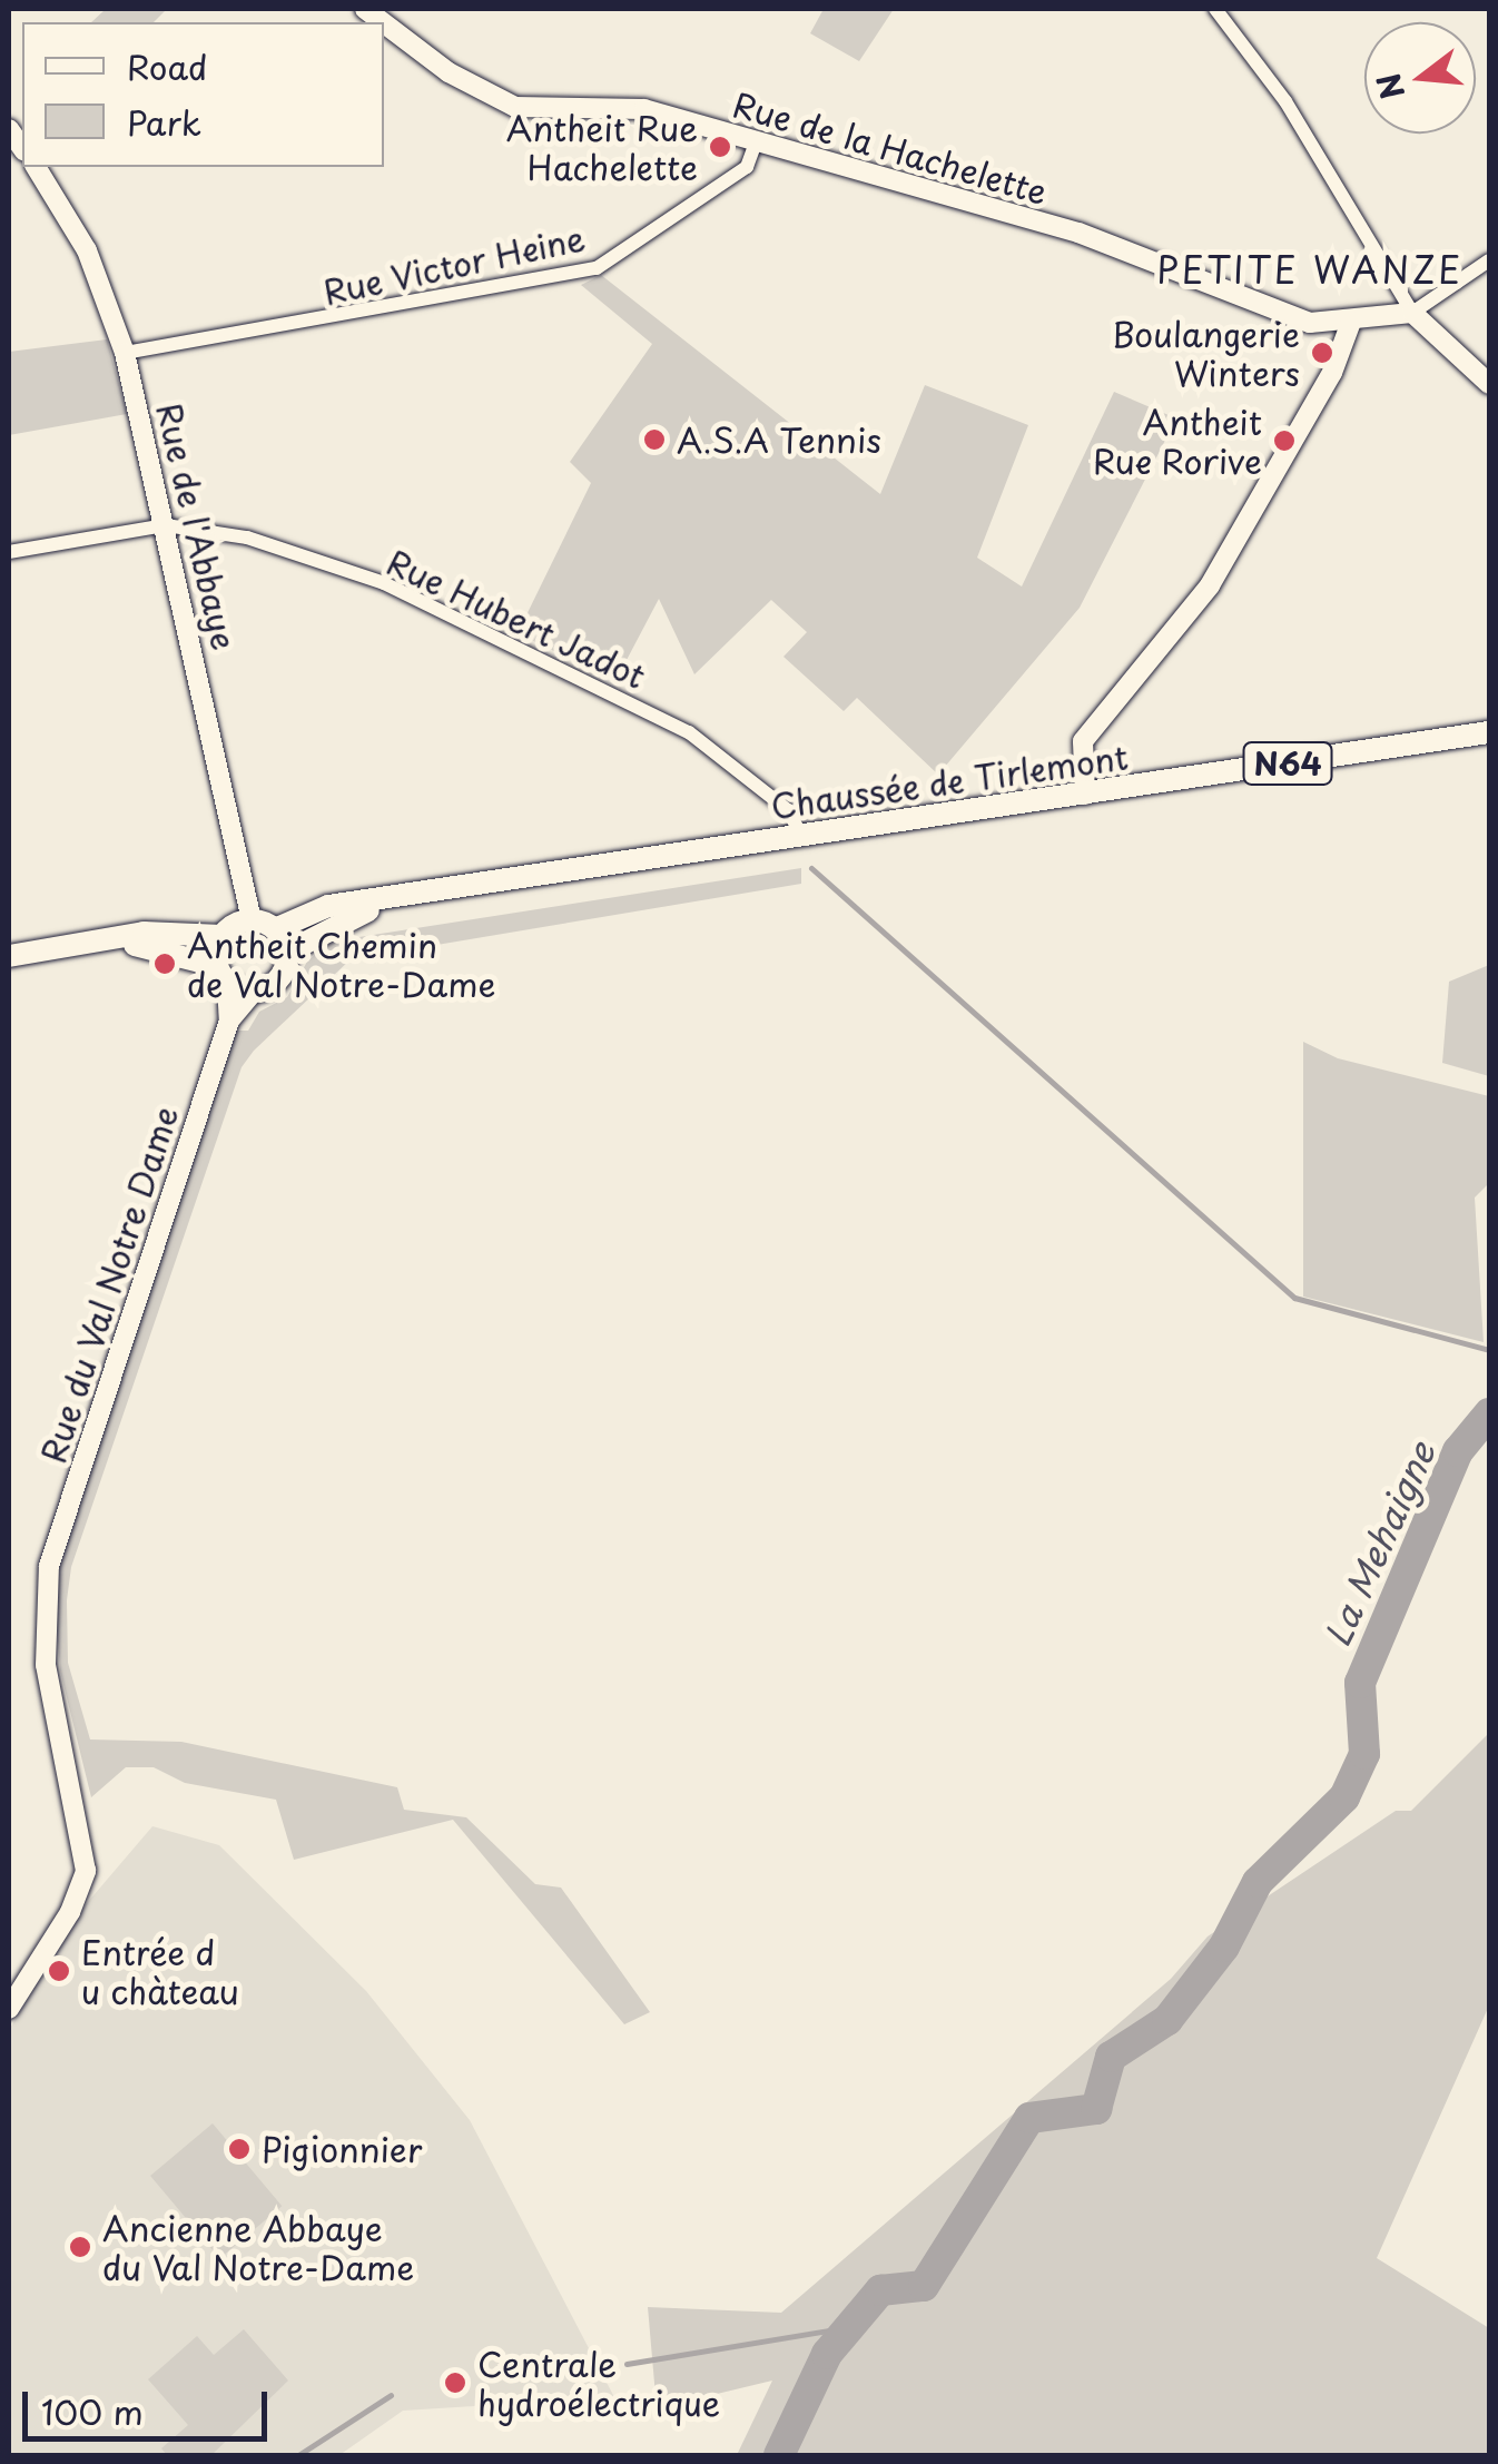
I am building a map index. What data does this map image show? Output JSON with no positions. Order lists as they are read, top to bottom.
{
  "streets": {
    "main road": ["N64", "Chaussée de Tirlemont"],
    "street": [
      "Rue de la Hachelette",
      "Rue Victor Heine",
      "Rue de l'Abbaye",
      "Rue Hubert Jadot",
      "Rue du Val Notre Dame"
    ]
  },
  "crossings": [
    ["Rue de la Hachelette", "Rue Victor Heine"],
    ["Rue Victor Heine", "Rue de l'Abbaye"],
    ["Rue de l'Abbaye", "Rue Hubert Jadot"],
    ["Rue de l'Abbaye", "Chaussée de Tirlemont"],
    ["Rue de l'Abbaye", "Rue du Val Notre Dame"],
    ["Rue Hubert Jadot", "Chaussée de Tirlemont"],
    ["Chaussée de Tirlemont", "Rue du Val Notre Dame"]
  ],
  "districts": ["PETITE WANZE"],
  "water": ["La Mehaigne"],
  "places": [
    "Antheit Rue Hachelette",
    "Boulangerie Winters",
    "A.S.A Tennis",
    "Antheit Rue Rorive",
    "Antheit Chemin de Val Notre-Dame",
    "Entrée d u chàteau",
    "Pigionnier",
    "Ancienne Abbaye du Val Notre-Dame",
    "Centrale hydroélectrique"
  ],
  "legend": ["Road", "Park"],
  "scale_bar": "100 m",
  "north": "left"
}
